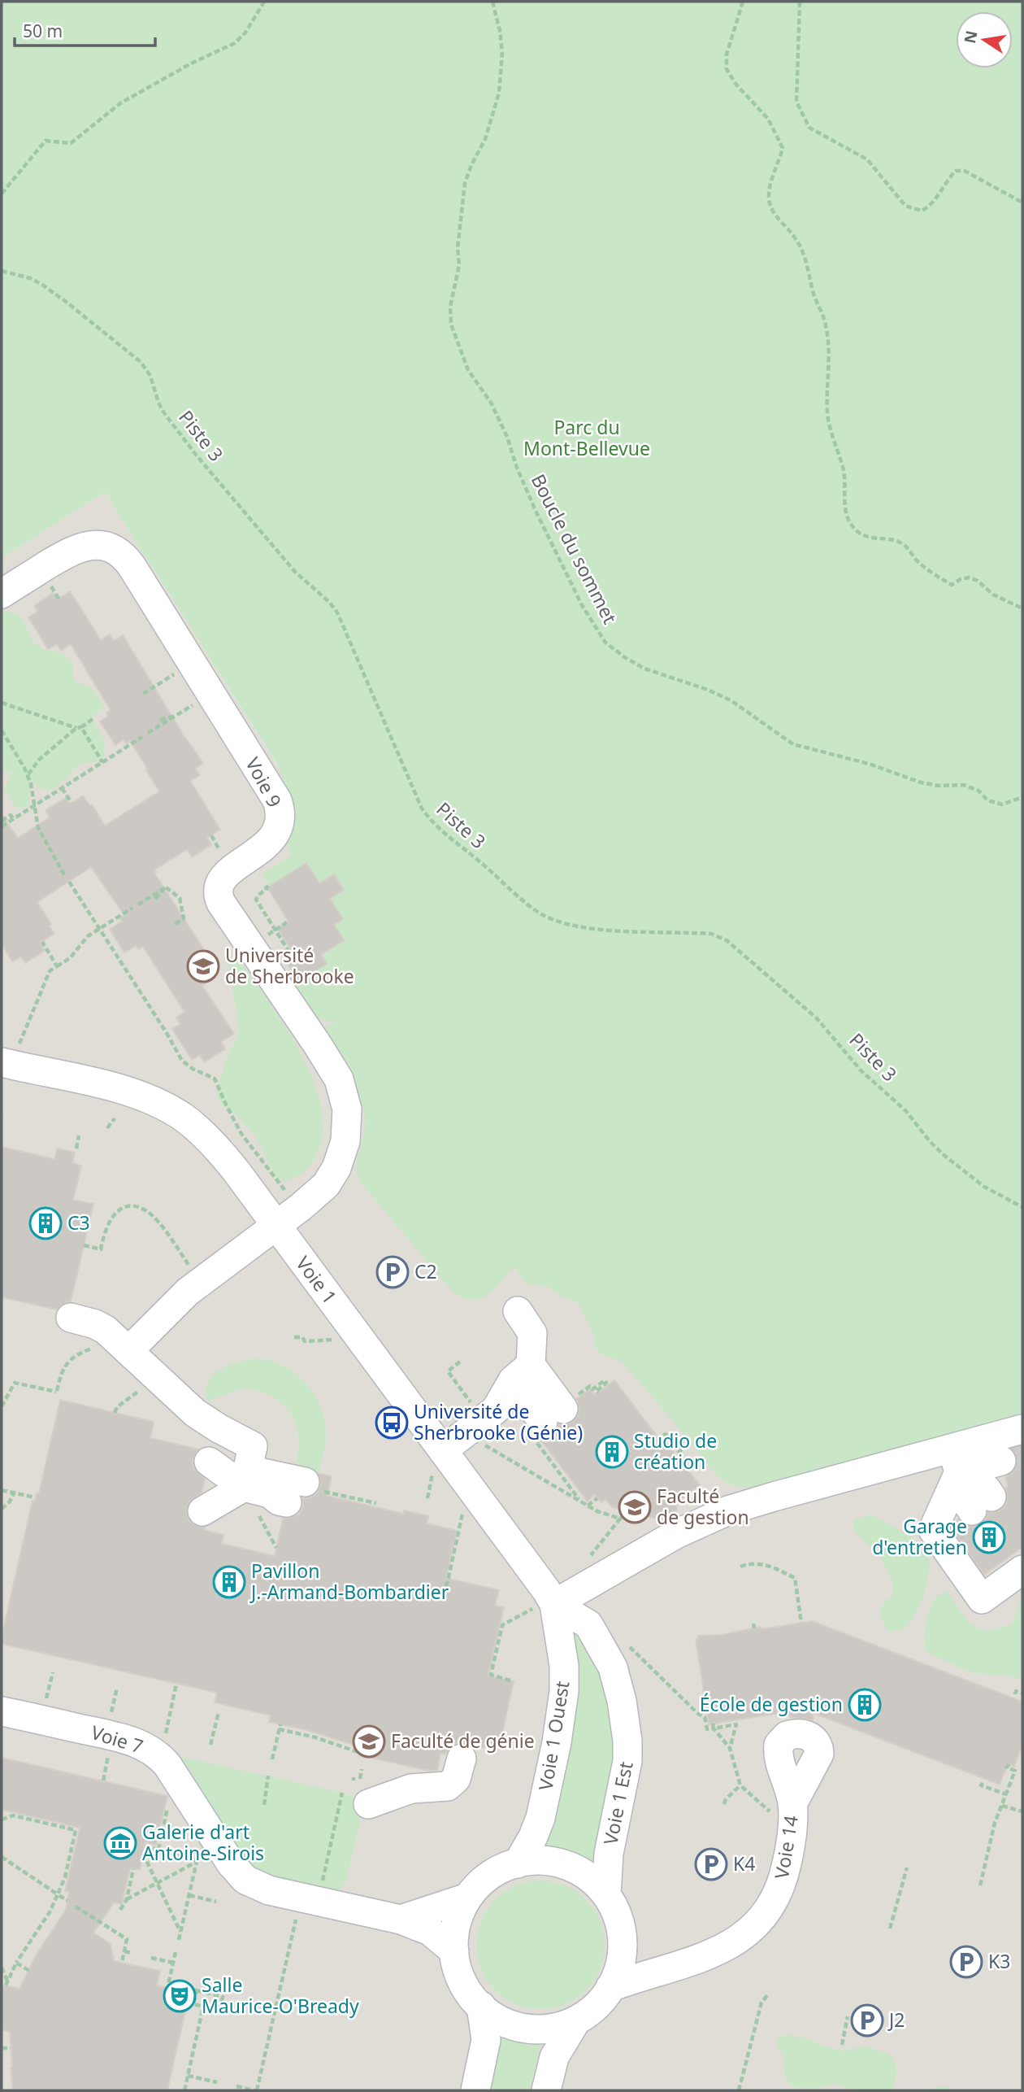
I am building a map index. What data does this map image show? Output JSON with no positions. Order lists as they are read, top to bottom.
{
  "streets": {
    "lane": [
      "Voie 9",
      "Voie 1",
      "Voie 1 Ouest",
      "Voie 7",
      "Voie 1 Est",
      "Voie 14"
    ],
    "path": ["Piste 3", "Boucle du sommet"]
  },
  "crossings": [
    ["Voie 9", "Voie 1"],
    ["Voie 1", "Voie 1 Ouest"],
    ["Voie 1", "Voie 1 Est"],
    ["Voie 1 Ouest", "Voie 7"],
    ["Voie 1 Ouest", "Voie 1 Est"],
    ["Voie 1 Ouest", "Voie 14"],
    ["Voie 7", "Voie 1 Est"],
    ["Voie 7", "Voie 14"],
    ["Voie 1 Est", "Voie 14"]
  ],
  "parks": ["Parc du Mont-Bellevue"],
  "places": {
    "school or university": ["Université de Sherbrooke", "Faculté de gestion", "Faculté de génie"],
    "building": [
      "C3",
      "Studio de création",
      "Garage d'entretien",
      "Pavillon J.-Armand-Bombardier",
      "École de gestion"
    ],
    "parking": [
      "C2",
      "K4",
      "K3",
      "J2"
    ],
    "bus stop": ["Université de Sherbrooke (Génie)"],
    "museum": ["Galerie d'art Antoine-Sirois"],
    "theatre": ["Salle Maurice-O'Bready"]
  },
  "scale_bar": "50 m",
  "north": "left"
}
